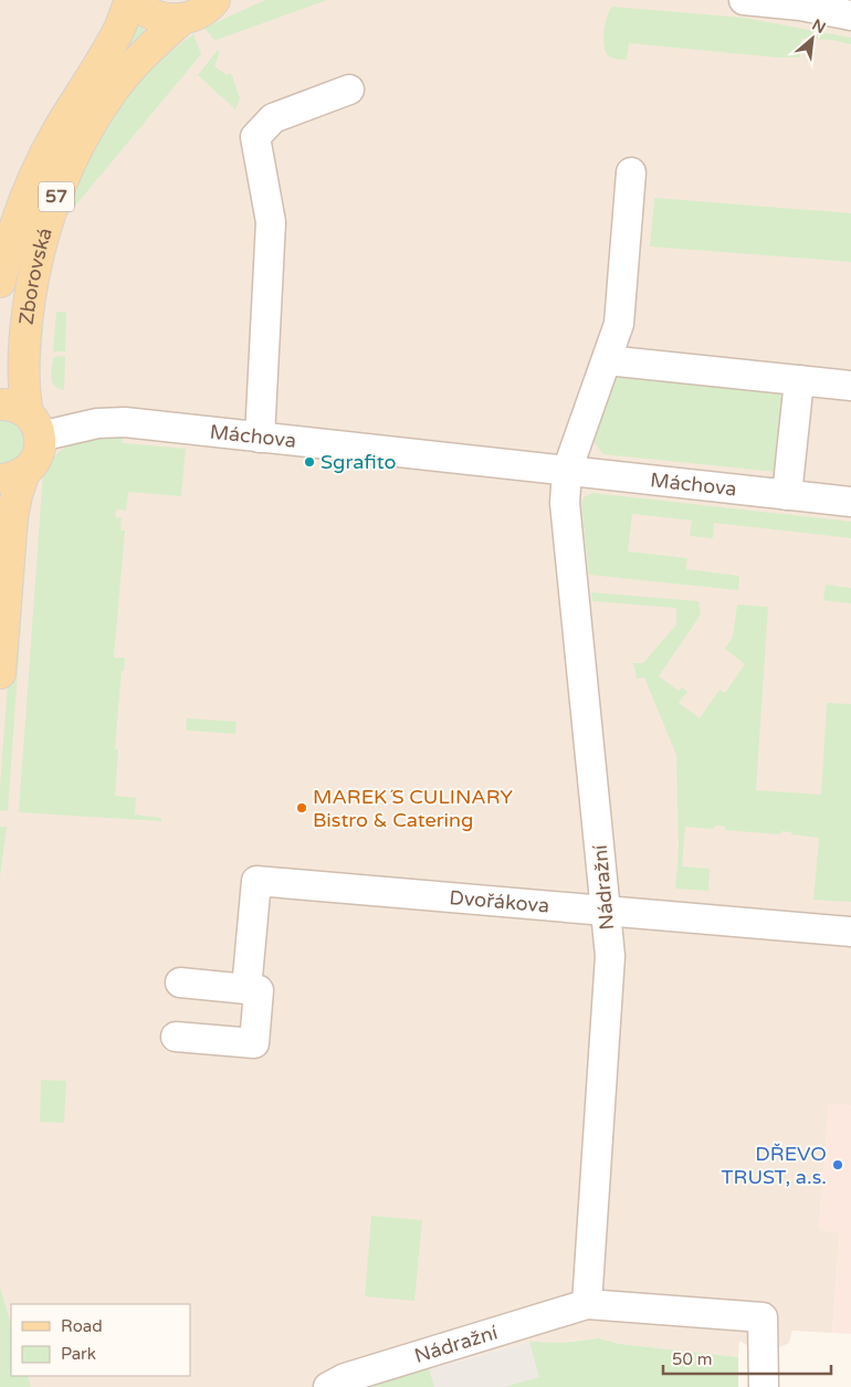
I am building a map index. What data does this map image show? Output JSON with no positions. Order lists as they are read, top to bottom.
{
  "streets": {
    "main road": ["57", "Zborovská"],
    "street": ["Máchova", "Nádražní", "Dvořákova"]
  },
  "crossings": [
    ["57", "Zborovská"],
    ["57", "Máchova"],
    ["Zborovská", "Máchova"],
    ["Máchova", "Nádražní"],
    ["Nádražní", "Dvořákova"]
  ],
  "places": ["Sgrafito", "MAREK´S CULINARY Bistro & Catering", "DŘEVO TRUST, a.s."],
  "legend": ["Road", "Park"],
  "scale_bar": "50 m",
  "north": "top right"
}
